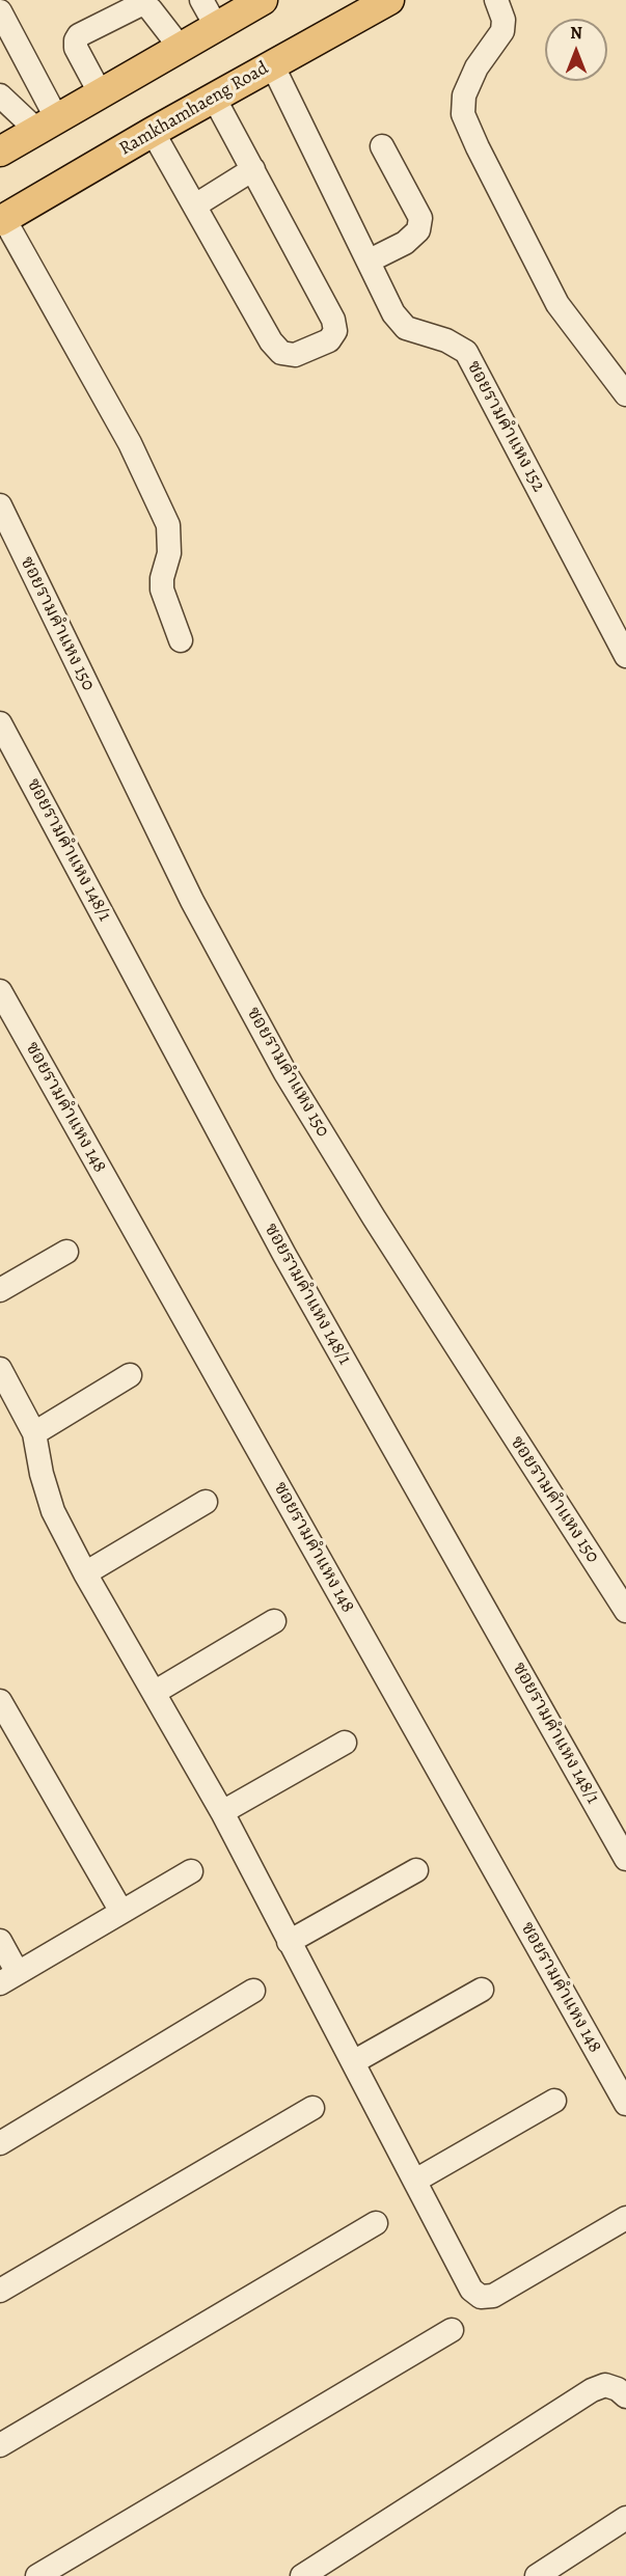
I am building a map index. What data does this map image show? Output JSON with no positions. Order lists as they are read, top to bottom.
{
  "streets": {
    "main road": ["Ramkhamhaeng Road"],
    "street": [
      "ซอยรามคำแหง 152",
      "ซอยรามคำแหง 150",
      "ซอยรามคำแหง 148/1",
      "ซอยรามคำแหง 148"
    ]
  },
  "crossings": [
    ["Ramkhamhaeng Road", "ซอยรามคำแหง 152"]
  ],
  "north": "top"
}
